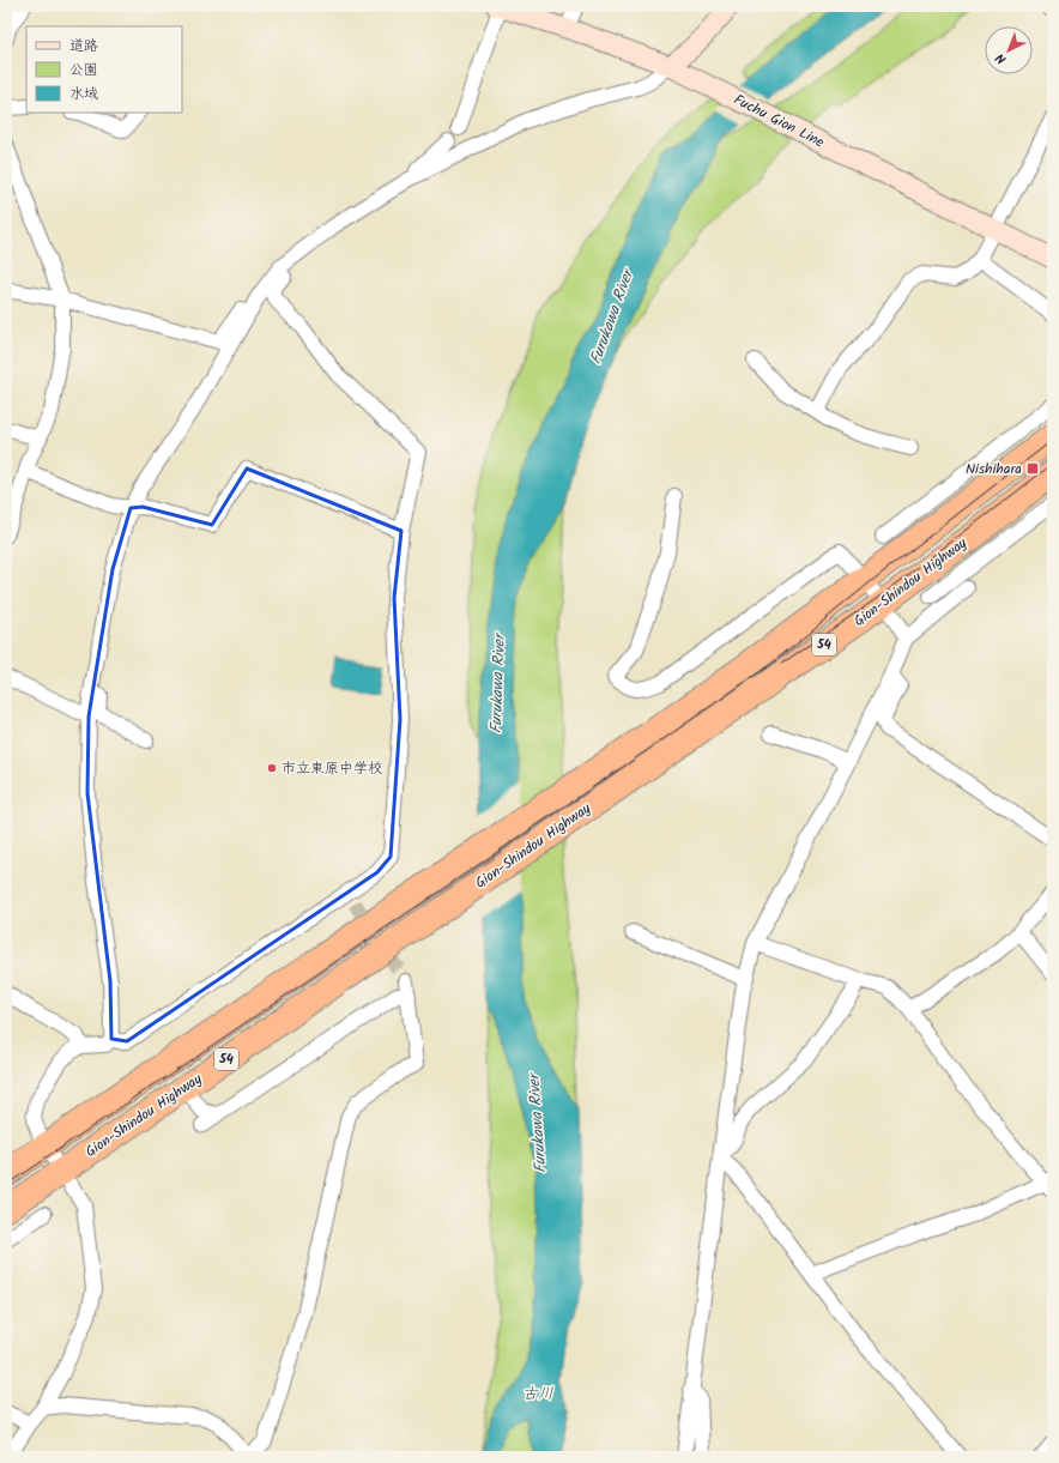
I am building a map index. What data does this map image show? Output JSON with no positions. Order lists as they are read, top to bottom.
{
  "streets": {
    "highway": ["Gion-Shindou Highway", "54"],
    "main road": ["Fuchu Gion Line"]
  },
  "water": ["Furukawa River", "古川"],
  "places": {
    "transit": ["Nishihara"],
    "other": ["市立東原中学校"]
  },
  "legend": ["道路", "公園", "水域"],
  "north": "bottom left"
}
